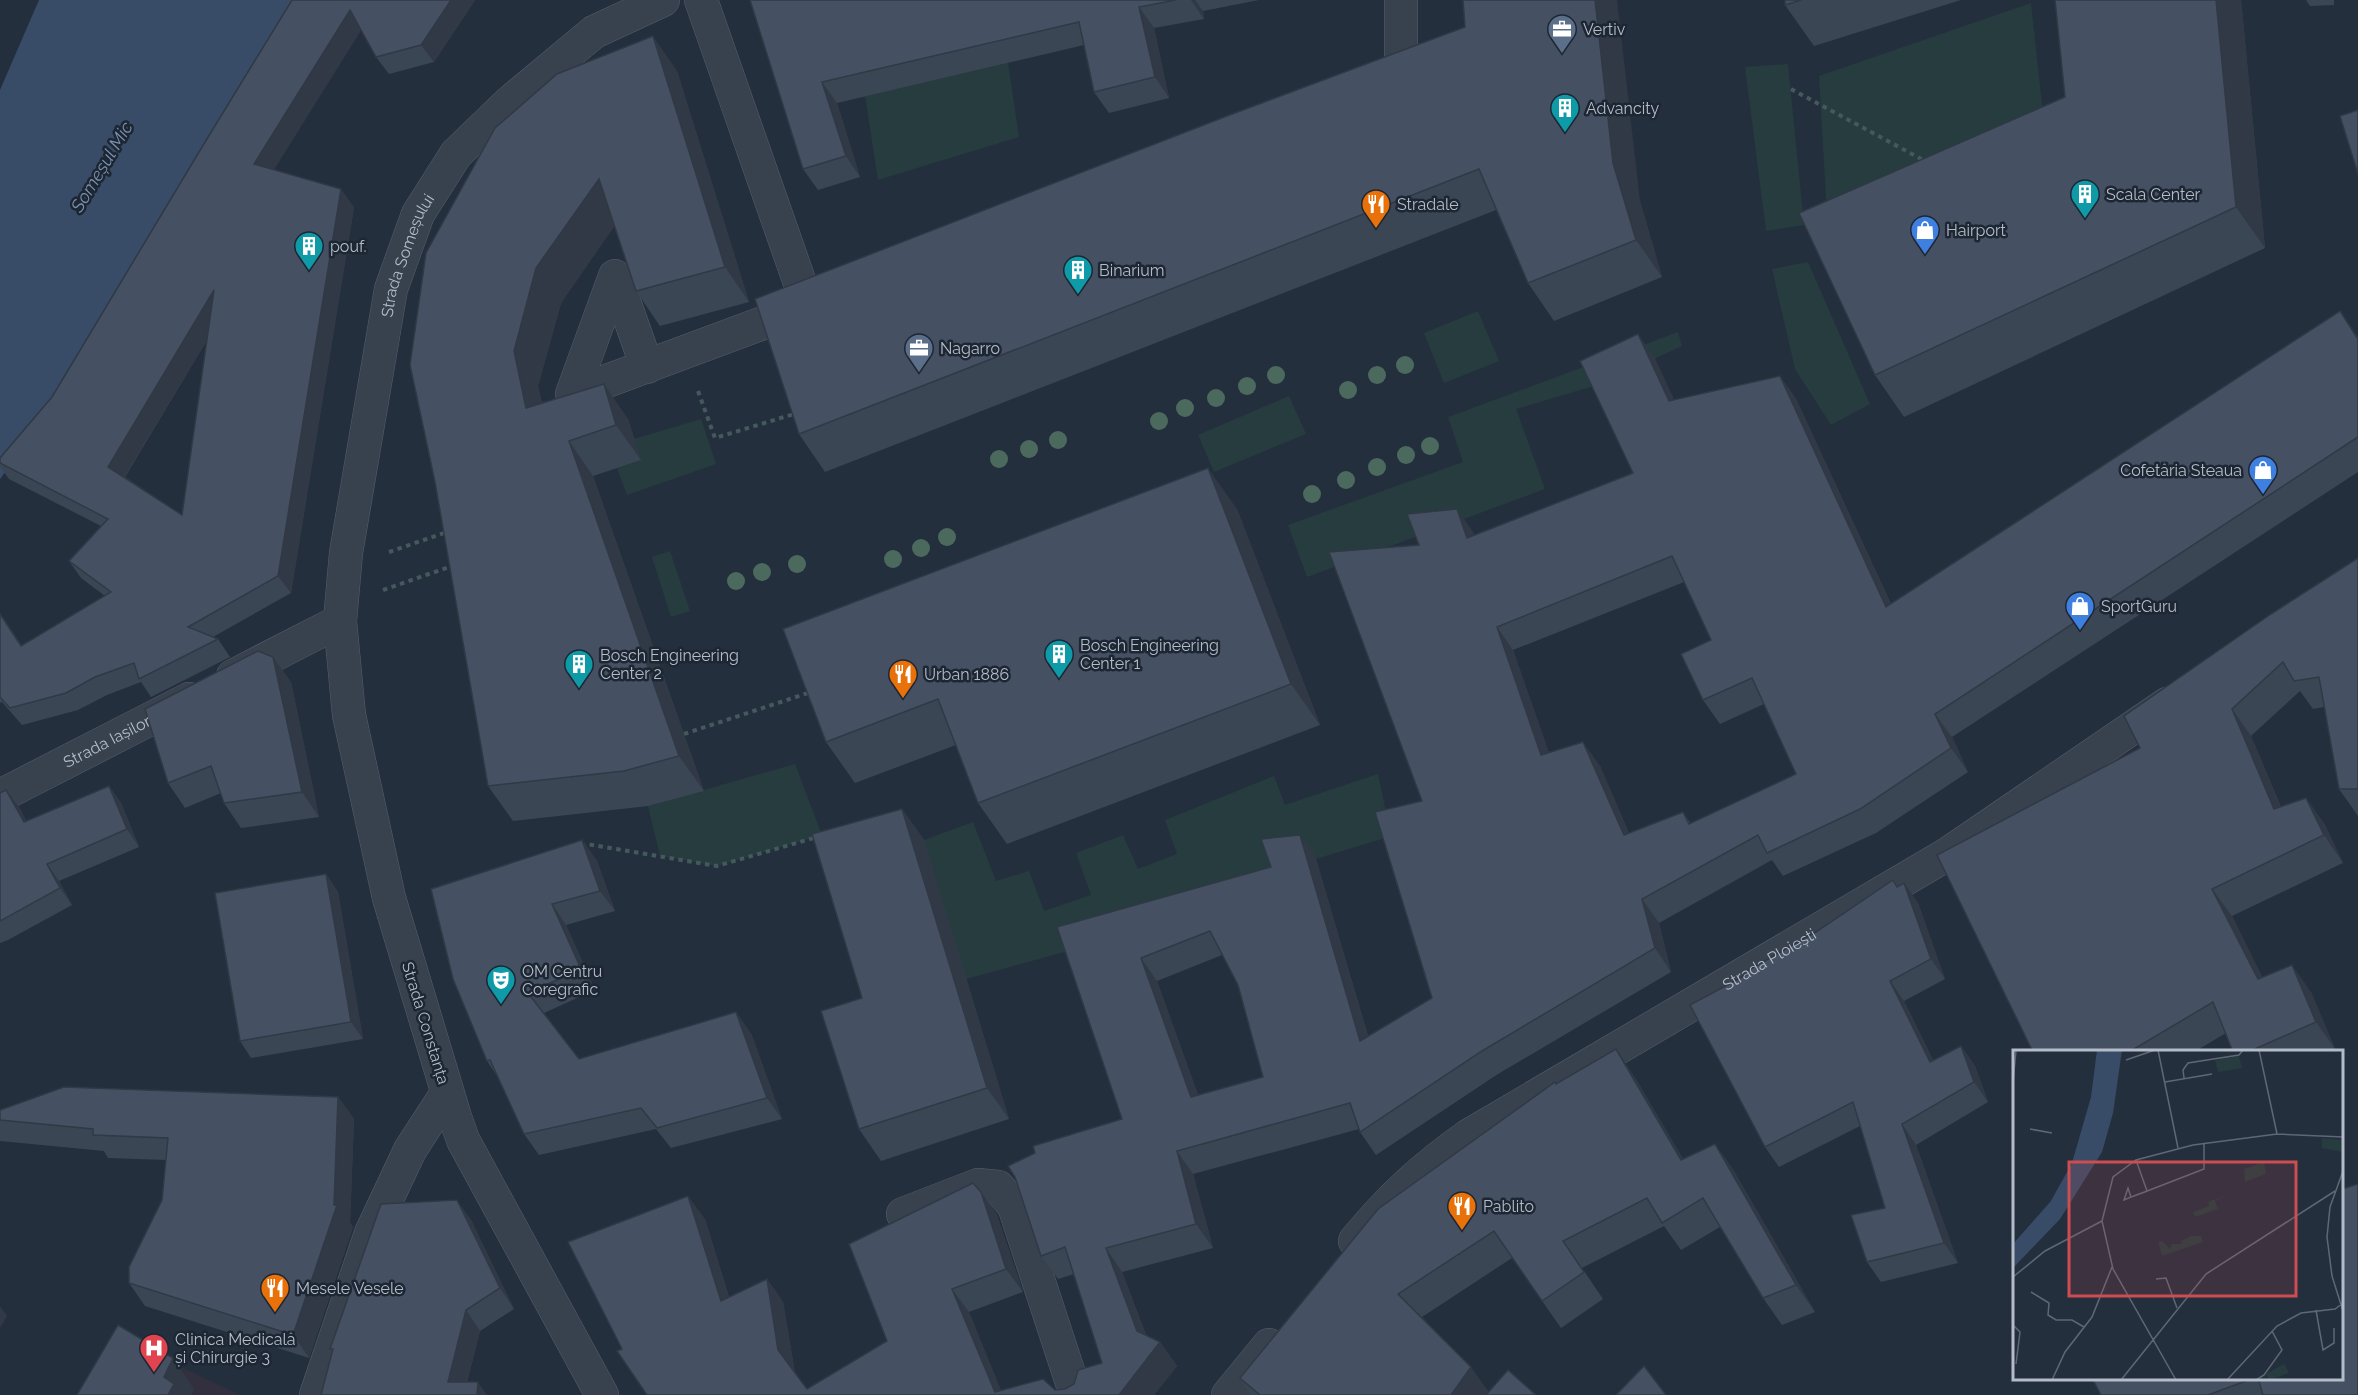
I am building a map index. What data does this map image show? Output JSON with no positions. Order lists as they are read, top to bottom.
{
  "streets": {
    "street": [
      "Strada Someșului",
      "Strada Iașilor",
      "Strada Ploiești",
      "Strada Constanța"
    ]
  },
  "crossings": [
    ["Strada Someșului", "Strada Iașilor"],
    ["Strada Someșului", "Strada Constanța"],
    ["Strada Iașilor", "Strada Constanța"]
  ],
  "water": ["Someșul Mic"],
  "places": {
    "office": ["Vertiv", "Nagarro"],
    "building": [
      "Advancity",
      "Scala Center",
      "pouf.",
      "Binarium",
      "Bosch Engineering Center 1",
      "Bosch Engineering Center 2"
    ],
    "restaurant": [
      "Stradale",
      "Urban 1886",
      "Pablito",
      "Mesele Vesele"
    ],
    "shop": ["Hairport", "Cofetăria Steaua", "SportGuru"],
    "theatre": ["OM Centru Coregrafic"],
    "hospital": ["Clinica Medicală și Chirurgie 3"]
  }
}
